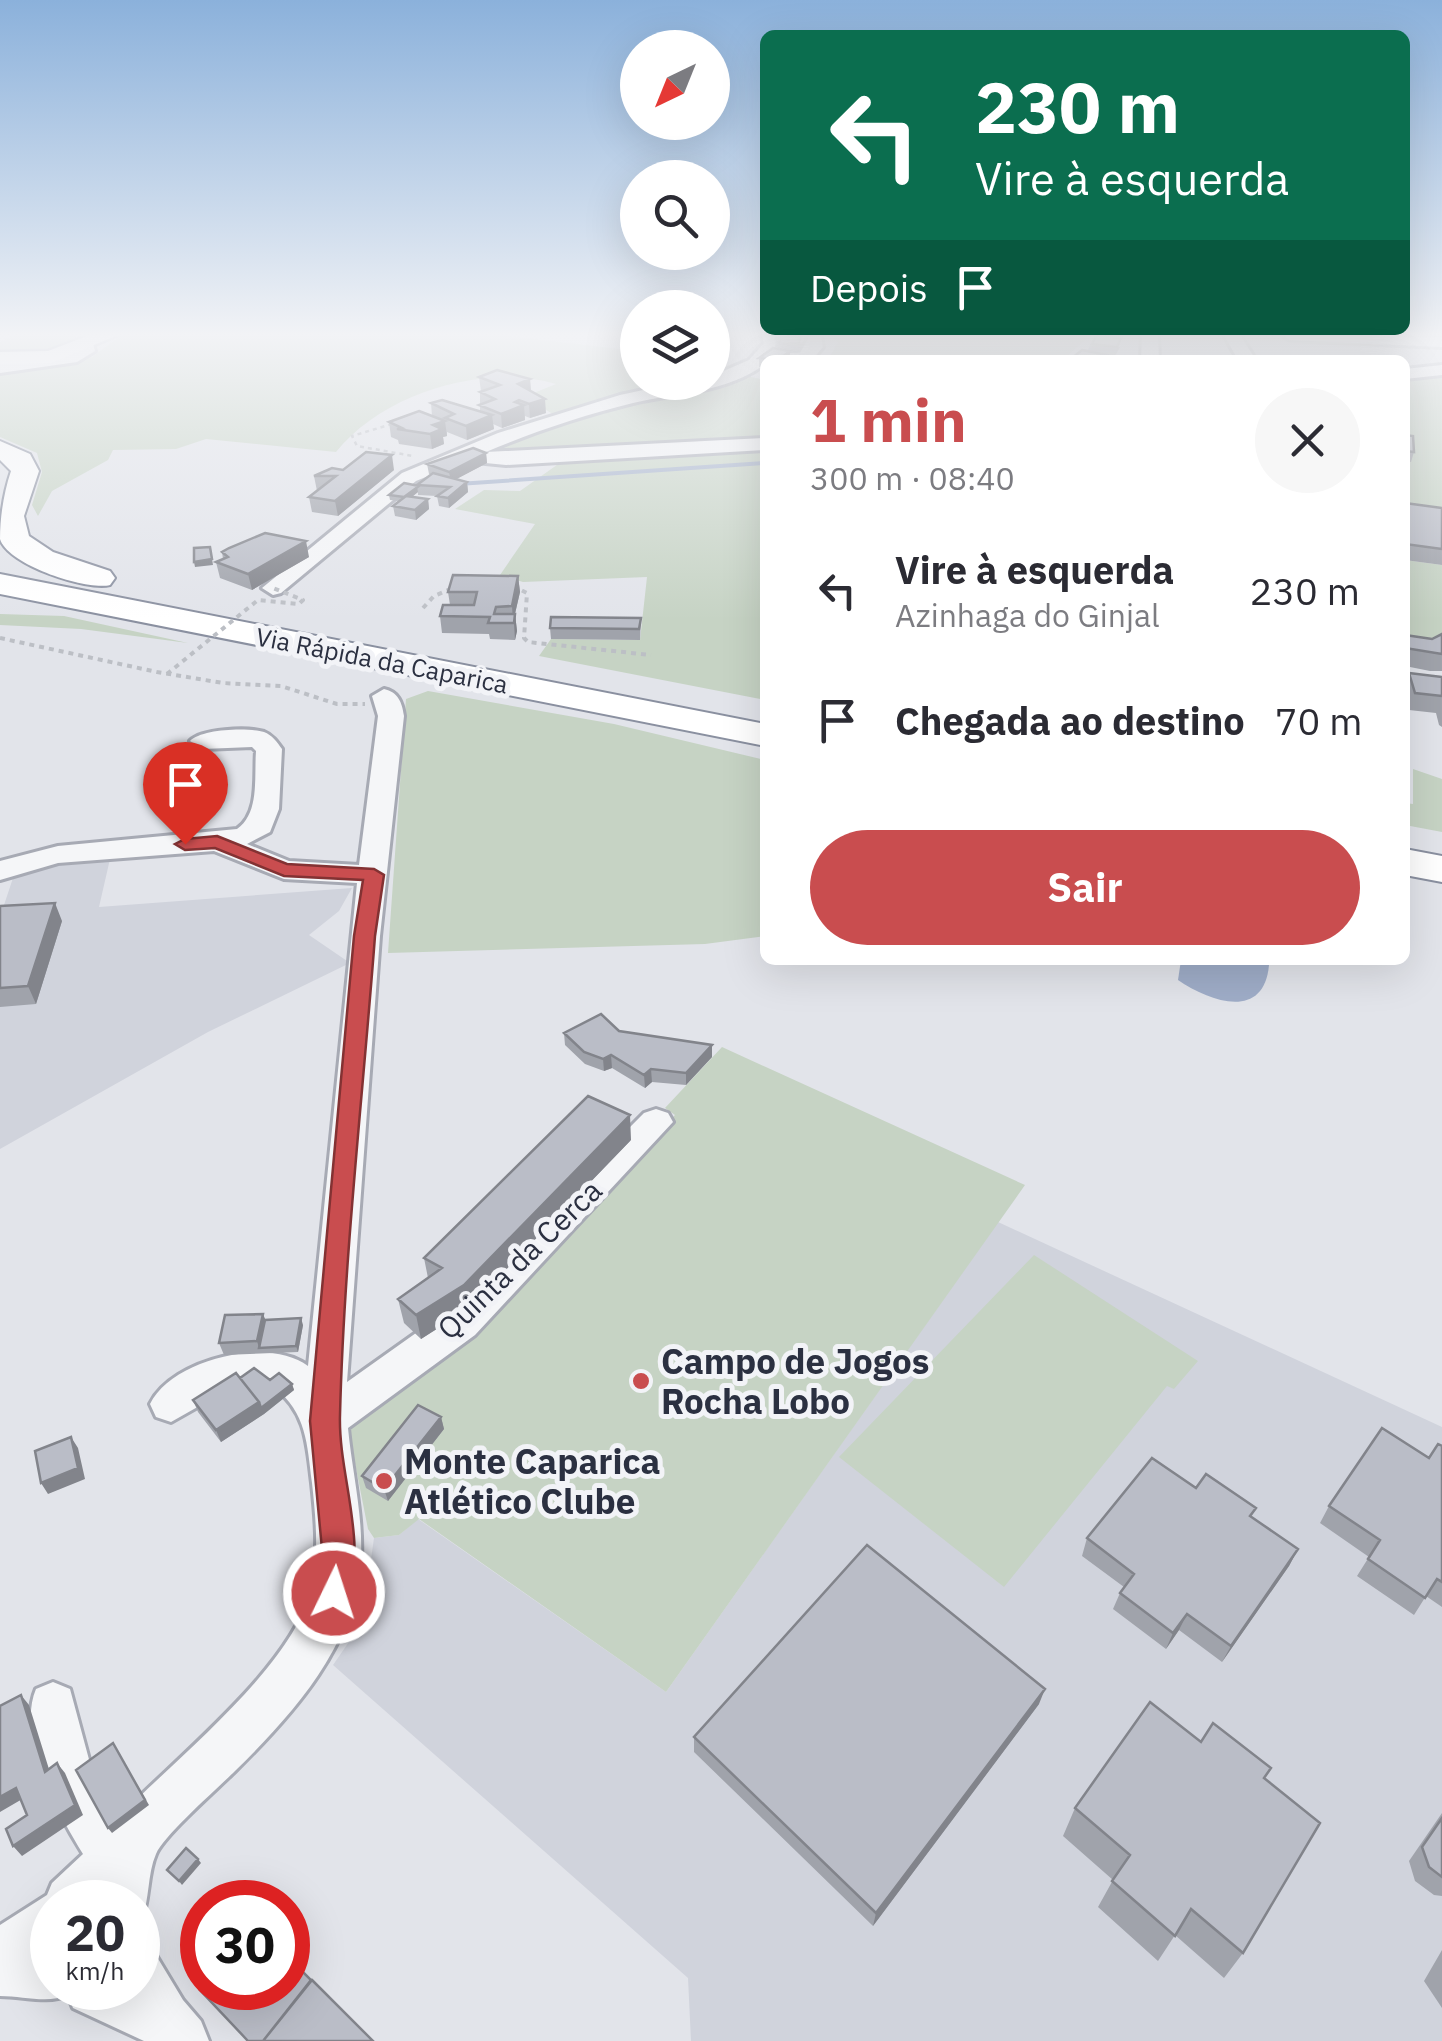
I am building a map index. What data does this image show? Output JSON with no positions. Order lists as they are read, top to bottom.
{
  "streets": {
    "highway": ["Via Rápida da Caparica"],
    "street": ["Quinta da Cerca"]
  },
  "places": ["Campo de Jogos Rocha Lobo", "Monte Caparica Atlético Clube"],
  "north": "bottom left",
  "page": {
    "turn": ["230 m", "Vire à esquerda"],
    "then": "Depois",
    "heading": ["1 min", "300 m · 08:40"],
    "list": [
      {
        "name": "Vire à esquerda",
        "note": "Azinhaga do Ginjal",
        "value": "230 m"
      },
      {
        "name": "Chegada ao destino",
        "value": "70 m"
      }
    ],
    "buttons": "Sair",
    "speed": "20 km/h",
    "limit": "30"
  }
}
